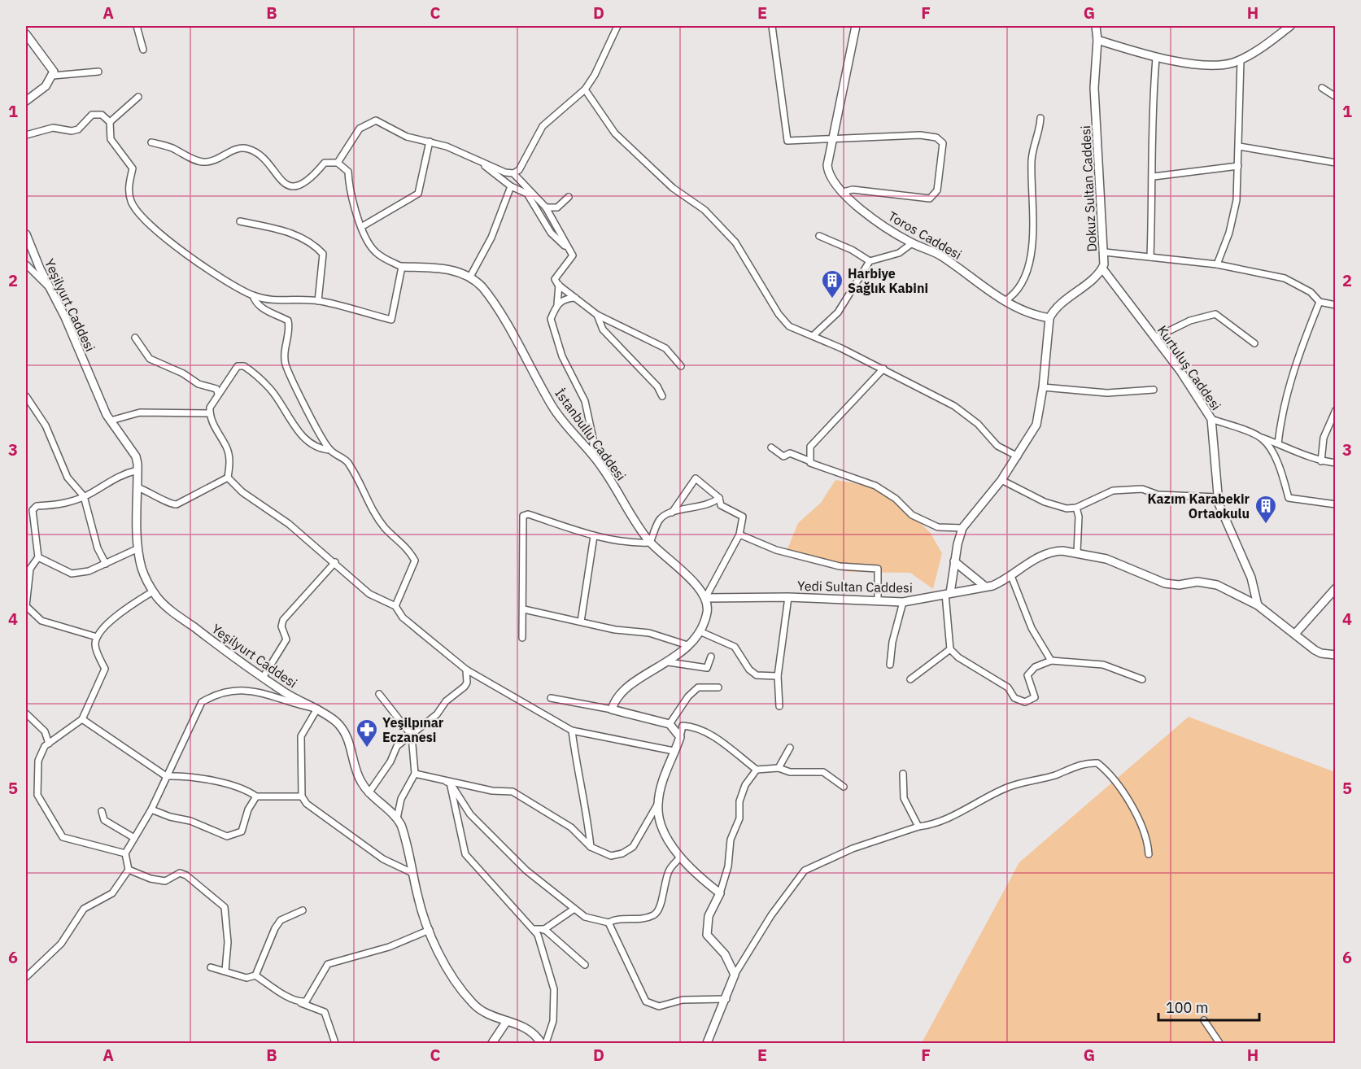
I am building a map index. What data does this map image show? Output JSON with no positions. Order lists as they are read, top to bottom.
{
  "streets": {
    "street": [
      "Dokuz Sultan Caddesi",
      "Toros Caddesi",
      "Yeşilyurt Caddesi",
      "Kurtuluş Caddesi",
      "İstanbullu Caddesi",
      "Yedi Sultan Caddesi"
    ]
  },
  "crossings": [
    ["Dokuz Sultan Caddesi", "Toros Caddesi"],
    ["Dokuz Sultan Caddesi", "Kurtuluş Caddesi"],
    ["Kurtuluş Caddesi", "Yedi Sultan Caddesi"],
    ["İstanbullu Caddesi", "Yedi Sultan Caddesi"]
  ],
  "places": {
    "building": ["Harbiye Sağlık Kabini", "Kazım Karabekir Ortaokulu"],
    "pharmacy": ["Yeşilpınar Eczanesi"]
  },
  "scale_bar": "100 m",
  "grid": {
    "columns": [
      "A",
      "B",
      "C",
      "D",
      "E",
      "F",
      "G",
      "H"
    ],
    "rows": [
      "1",
      "2",
      "3",
      "4",
      "5",
      "6"
    ]
  }
}
